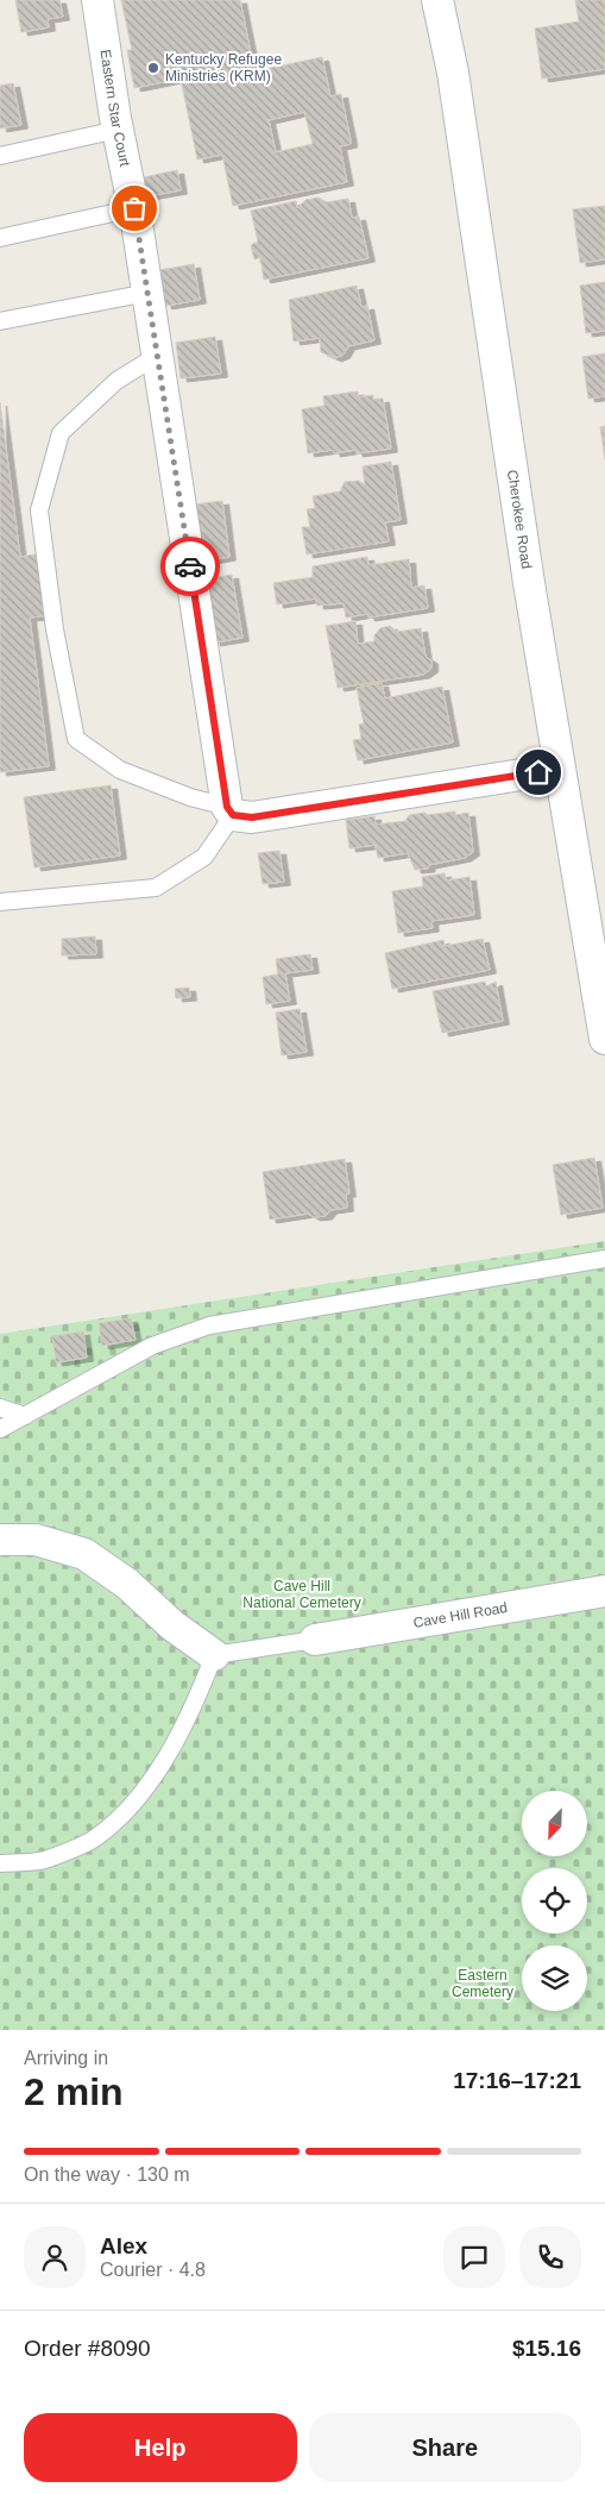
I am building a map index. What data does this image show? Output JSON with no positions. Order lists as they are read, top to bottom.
{
  "streets": {
    "street": ["Eastern Star Court", "Cherokee Road", "Cave Hill Road"]
  },
  "parks": ["Cave Hill National Cemetery", "Eastern Cemetery"],
  "places": ["Kentucky Refugee Ministries (KRM)"],
  "north": "bottom left",
  "page": {
    "heading": ["2 min", "Arriving in", "17:16–17:21"],
    "panel": [
      "Alex",
      "Courier · 4.8",
      "Order #8090",
      "$15.16"
    ],
    "bar": "On the way · 130 m",
    "buttons": ["Help", "Share"]
  }
}
